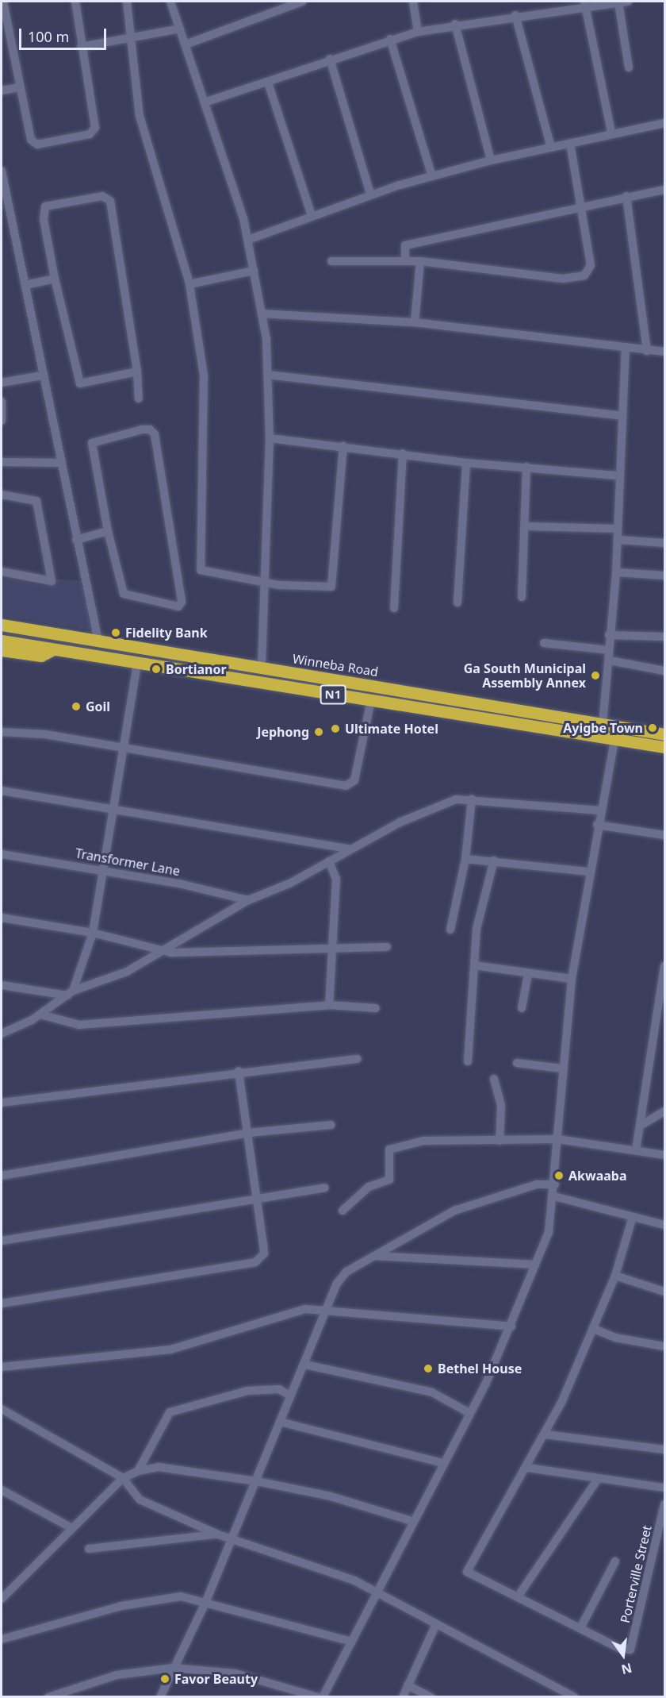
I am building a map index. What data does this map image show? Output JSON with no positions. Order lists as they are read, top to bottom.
{
  "streets": {
    "highway": ["Winneba Road", "N1"],
    "street": ["Transformer Lane", "Porterville Street"]
  },
  "places": [
    "Fidelity Bank",
    "Bortianor",
    "Ga South Municipal Assembly Annex",
    "Goil",
    "Ayigbe Town",
    "Ultimate Hotel",
    "Jephong",
    "Akwaaba",
    "Bethel House",
    "Favor Beauty"
  ],
  "scale_bar": "100 m",
  "north": "bottom"
}
